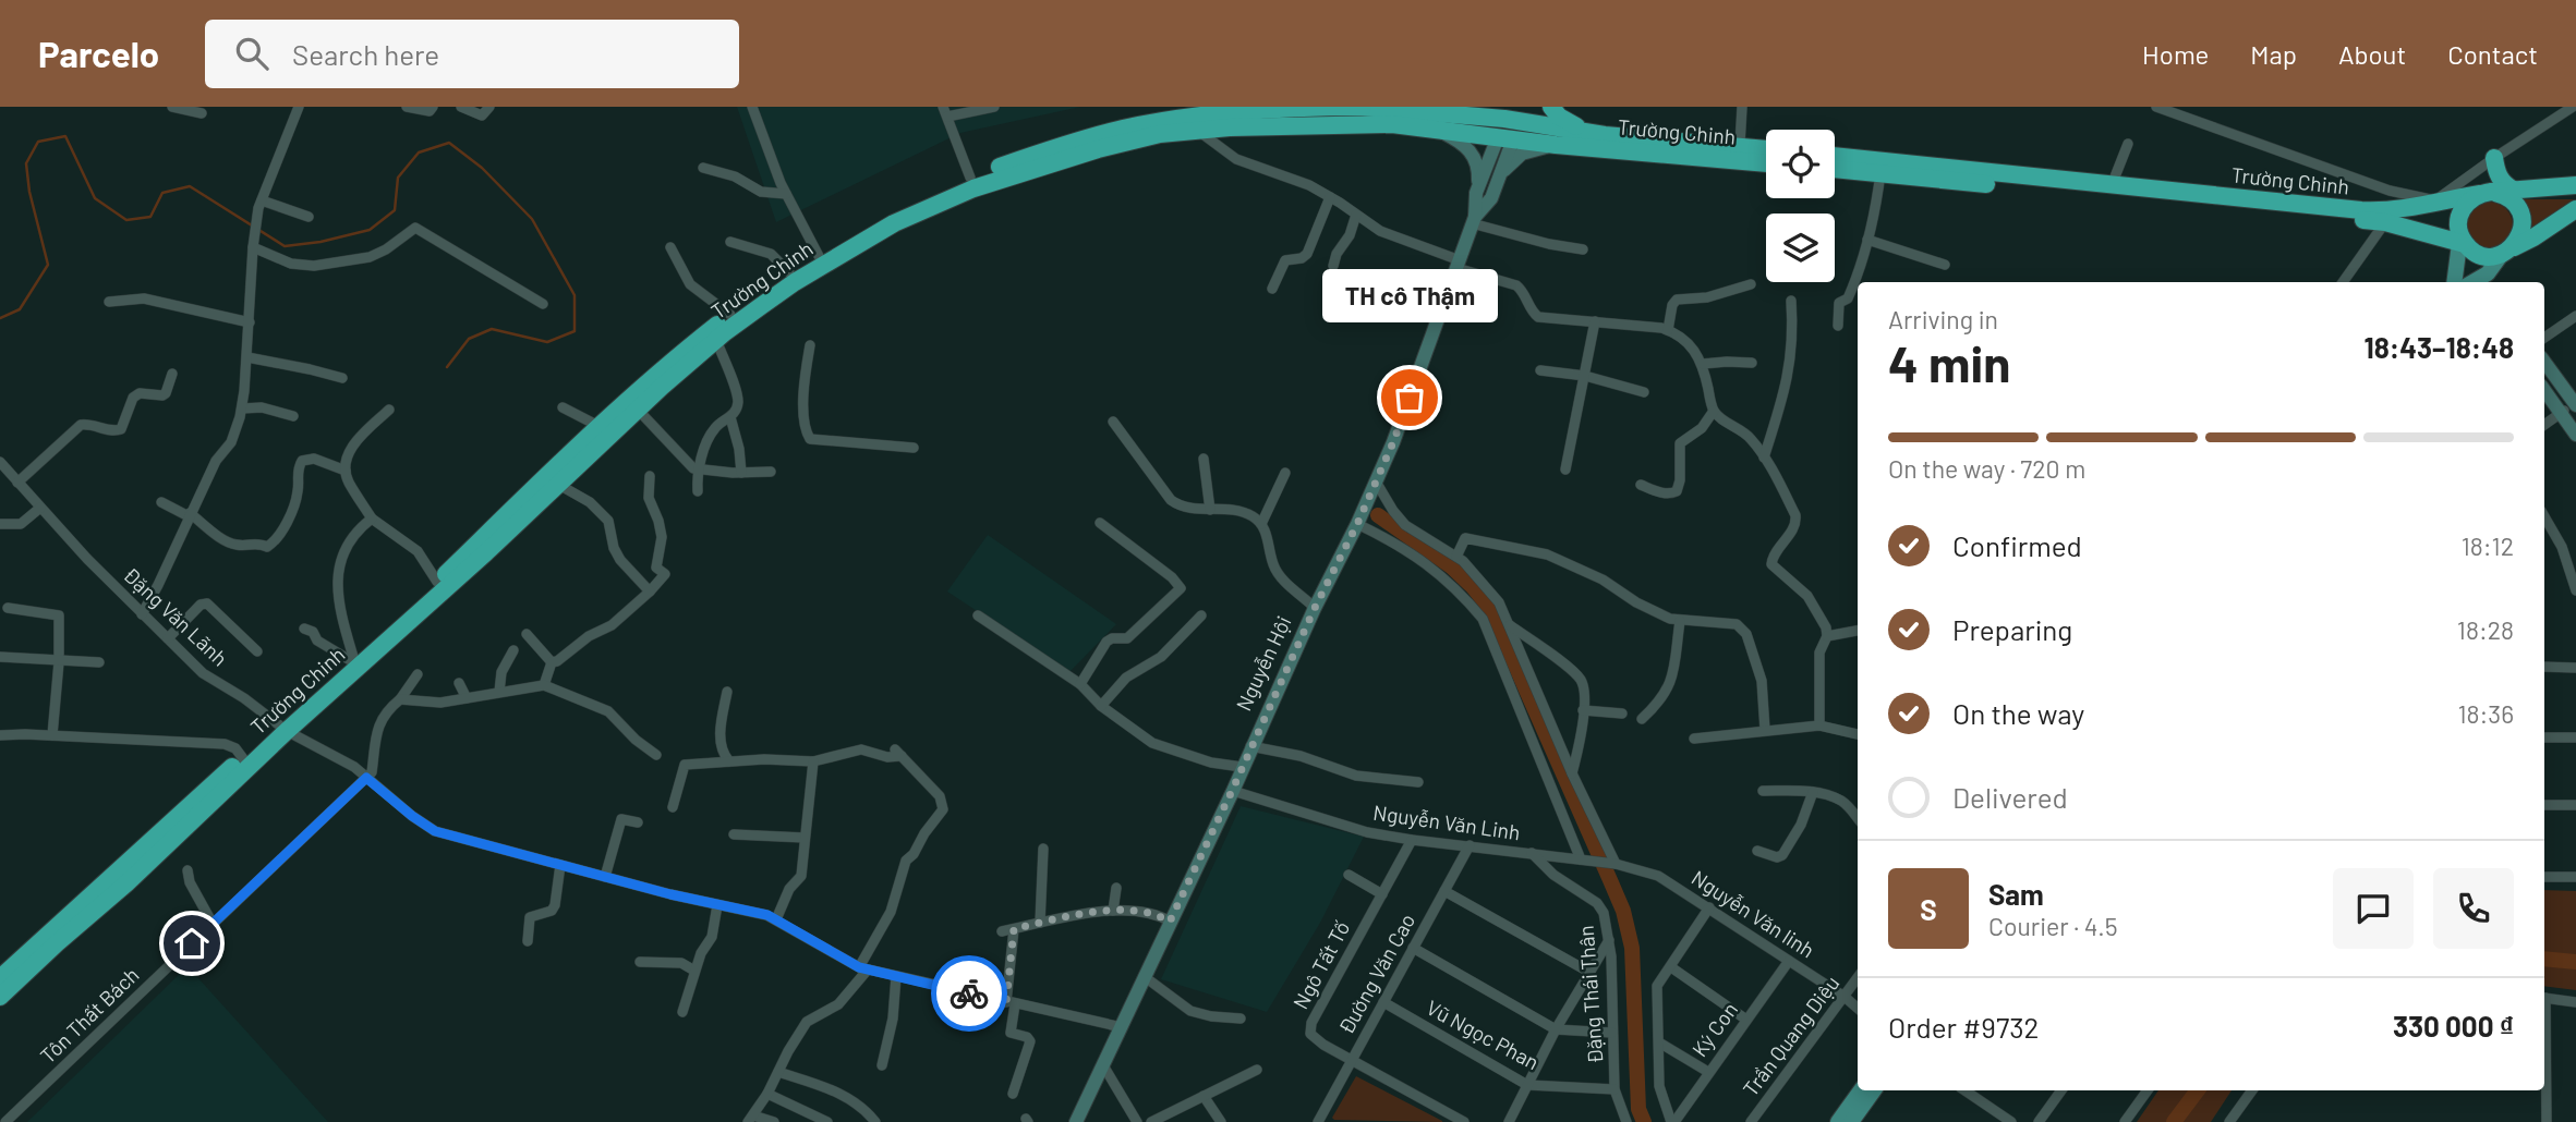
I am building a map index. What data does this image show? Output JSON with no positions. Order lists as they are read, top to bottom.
{
  "streets": {
    "highway": ["Trường Chinh", "Nguyễn Hội"],
    "street": [
      "Đặng Văn Lãnh",
      "Nguyễn Văn Linh",
      "Nguyễn Văn linh",
      "Ngô Tất Tố",
      "Đường Văn Cao",
      "Đặng Thái Thân",
      "Tôn Thất Bách",
      "Ký Con",
      "Vũ Ngọc Phan",
      "Trần Quang Diệu"
    ]
  },
  "crossings": [
    ["Trường Chinh", "Đặng Văn Lãnh"],
    ["Trường Chinh", "Nguyễn Hội"],
    ["Đặng Văn Lãnh", "Nguyễn Hội"],
    ["Đặng Văn Lãnh", "Tôn Thất Bách"],
    ["Nguyễn Hội", "Nguyễn Văn Linh"],
    ["Nguyễn Văn Linh", "Nguyễn Văn linh"],
    ["Nguyễn Văn Linh", "Ngô Tất Tố"],
    ["Nguyễn Văn Linh", "Đường Văn Cao"],
    ["Nguyễn Văn Linh", "Đặng Thái Thân"],
    ["Nguyễn Văn linh", "Ký Con"],
    ["Nguyễn Văn linh", "Trần Quang Diệu"],
    ["Ngô Tất Tố", "Đường Văn Cao"],
    ["Đường Văn Cao", "Vũ Ngọc Phan"],
    ["Đặng Thái Thân", "Vũ Ngọc Phan"]
  ],
  "places": ["TH cô Thậm"],
  "page": {
    "header": "Parcelo",
    "search": "Search here",
    "nav": [
      "Home",
      "Map",
      "About",
      "Contact"
    ],
    "bubble": "TH cô Thậm",
    "heading": ["4 min", "Arriving in", "18:43–18:48"],
    "panel": [
      "Sam",
      "Courier · 4.5",
      "Order #9732",
      "330 000 ₫"
    ],
    "bar": "On the way · 720 m",
    "list": [
      ["Confirmed", "18:12"],
      ["Preparing", "18:28"],
      ["On the way", "18:36"],
      "Delivered"
    ],
    "round": "S"
  }
}
